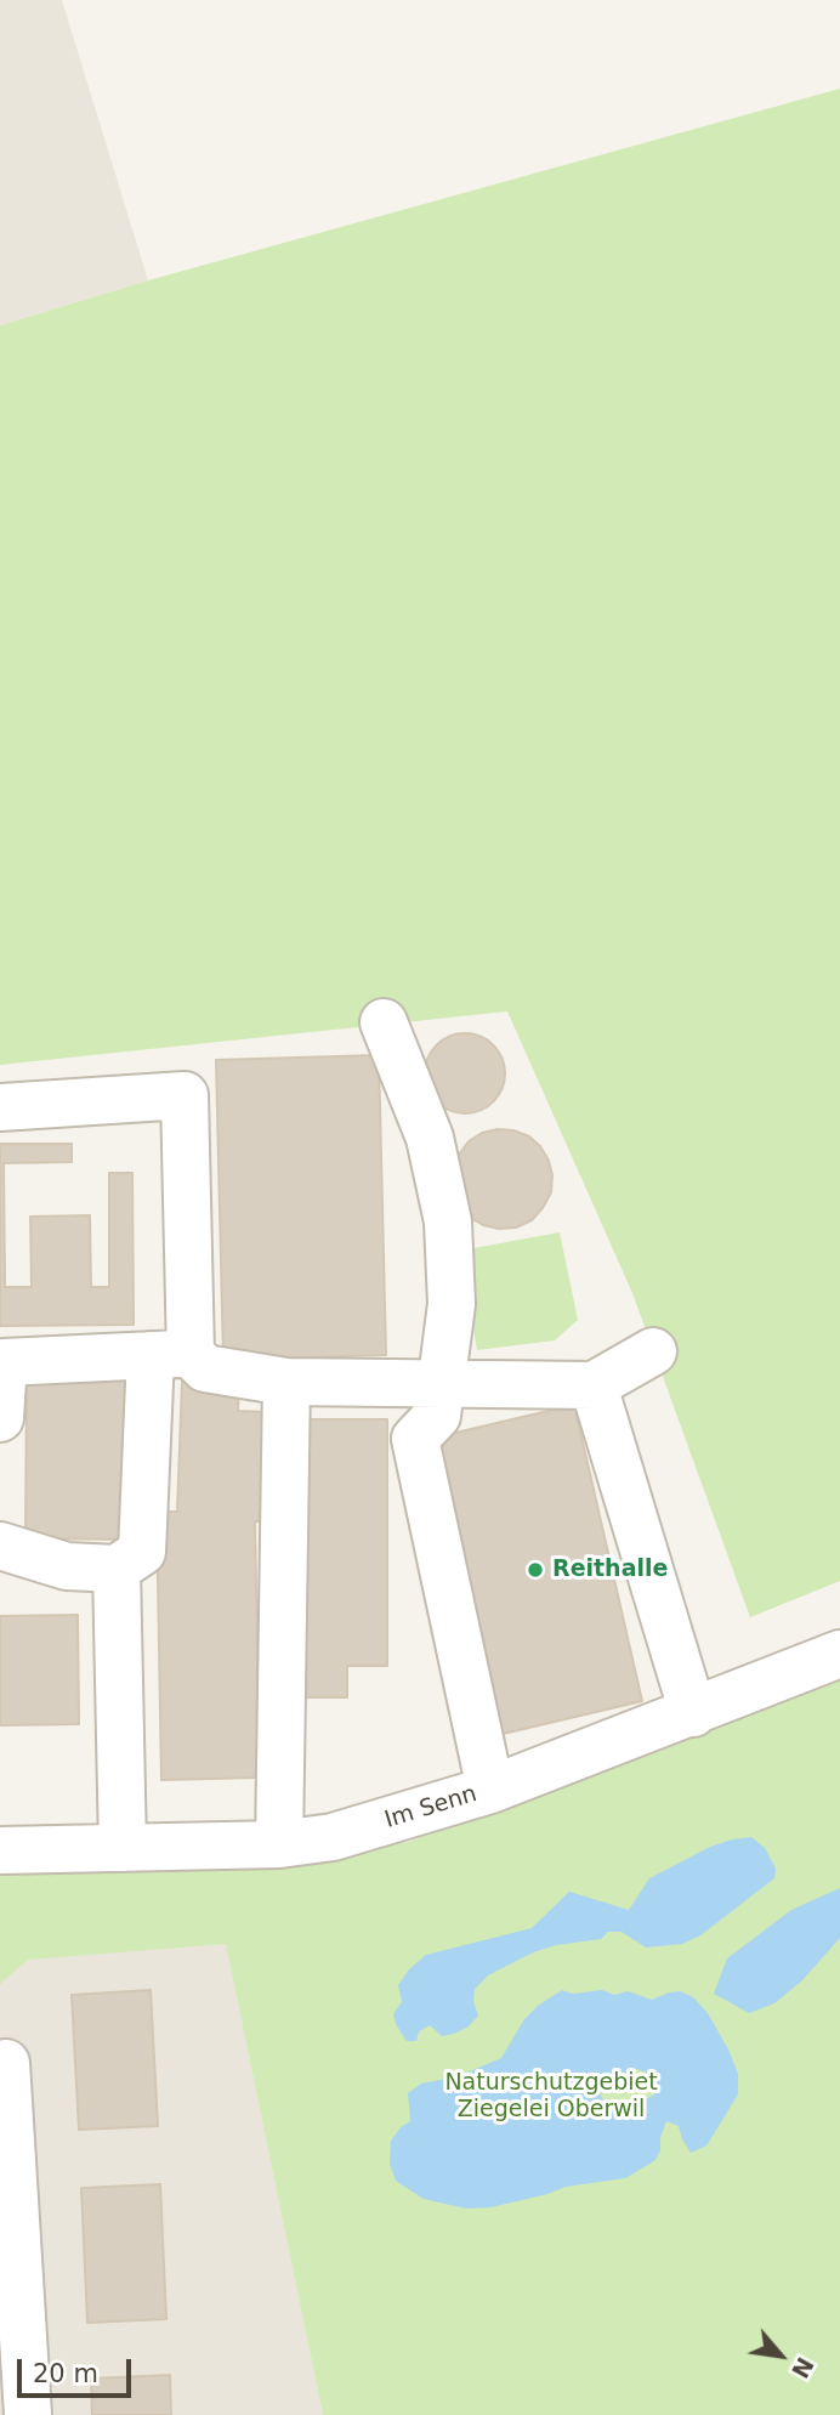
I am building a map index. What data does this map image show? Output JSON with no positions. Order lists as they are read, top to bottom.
{
  "streets": {
    "street": ["Im Senn"]
  },
  "parks": ["Naturschutzgebiet Ziegelei Oberwil"],
  "places": ["Reithalle"],
  "scale_bar": "20 m",
  "north": "bottom right"
}
